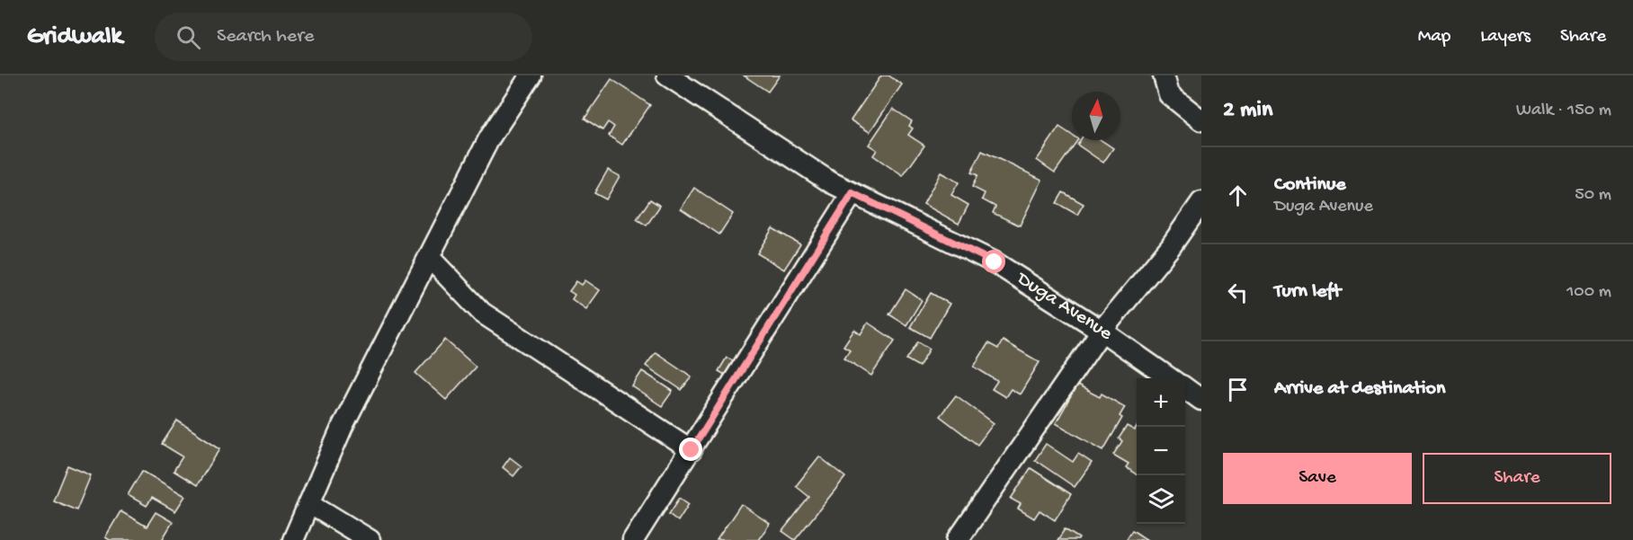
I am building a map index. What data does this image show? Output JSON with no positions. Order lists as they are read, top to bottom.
{
  "streets": {
    "street": ["Duga Avenue"]
  },
  "north": "top",
  "page": {
    "header": "Gridwalk",
    "search": "Search here",
    "nav": ["Map", "Layers", "Share"],
    "heading": ["2 min", "Walk · 150 m"],
    "list": [
      ["Continue", "Duga Avenue", "50 m"],
      ["Turn left", "100 m"],
      "Arrive at destination"
    ],
    "map_buttons": ["+", "−"],
    "buttons": ["Save", "Share"]
  }
}
